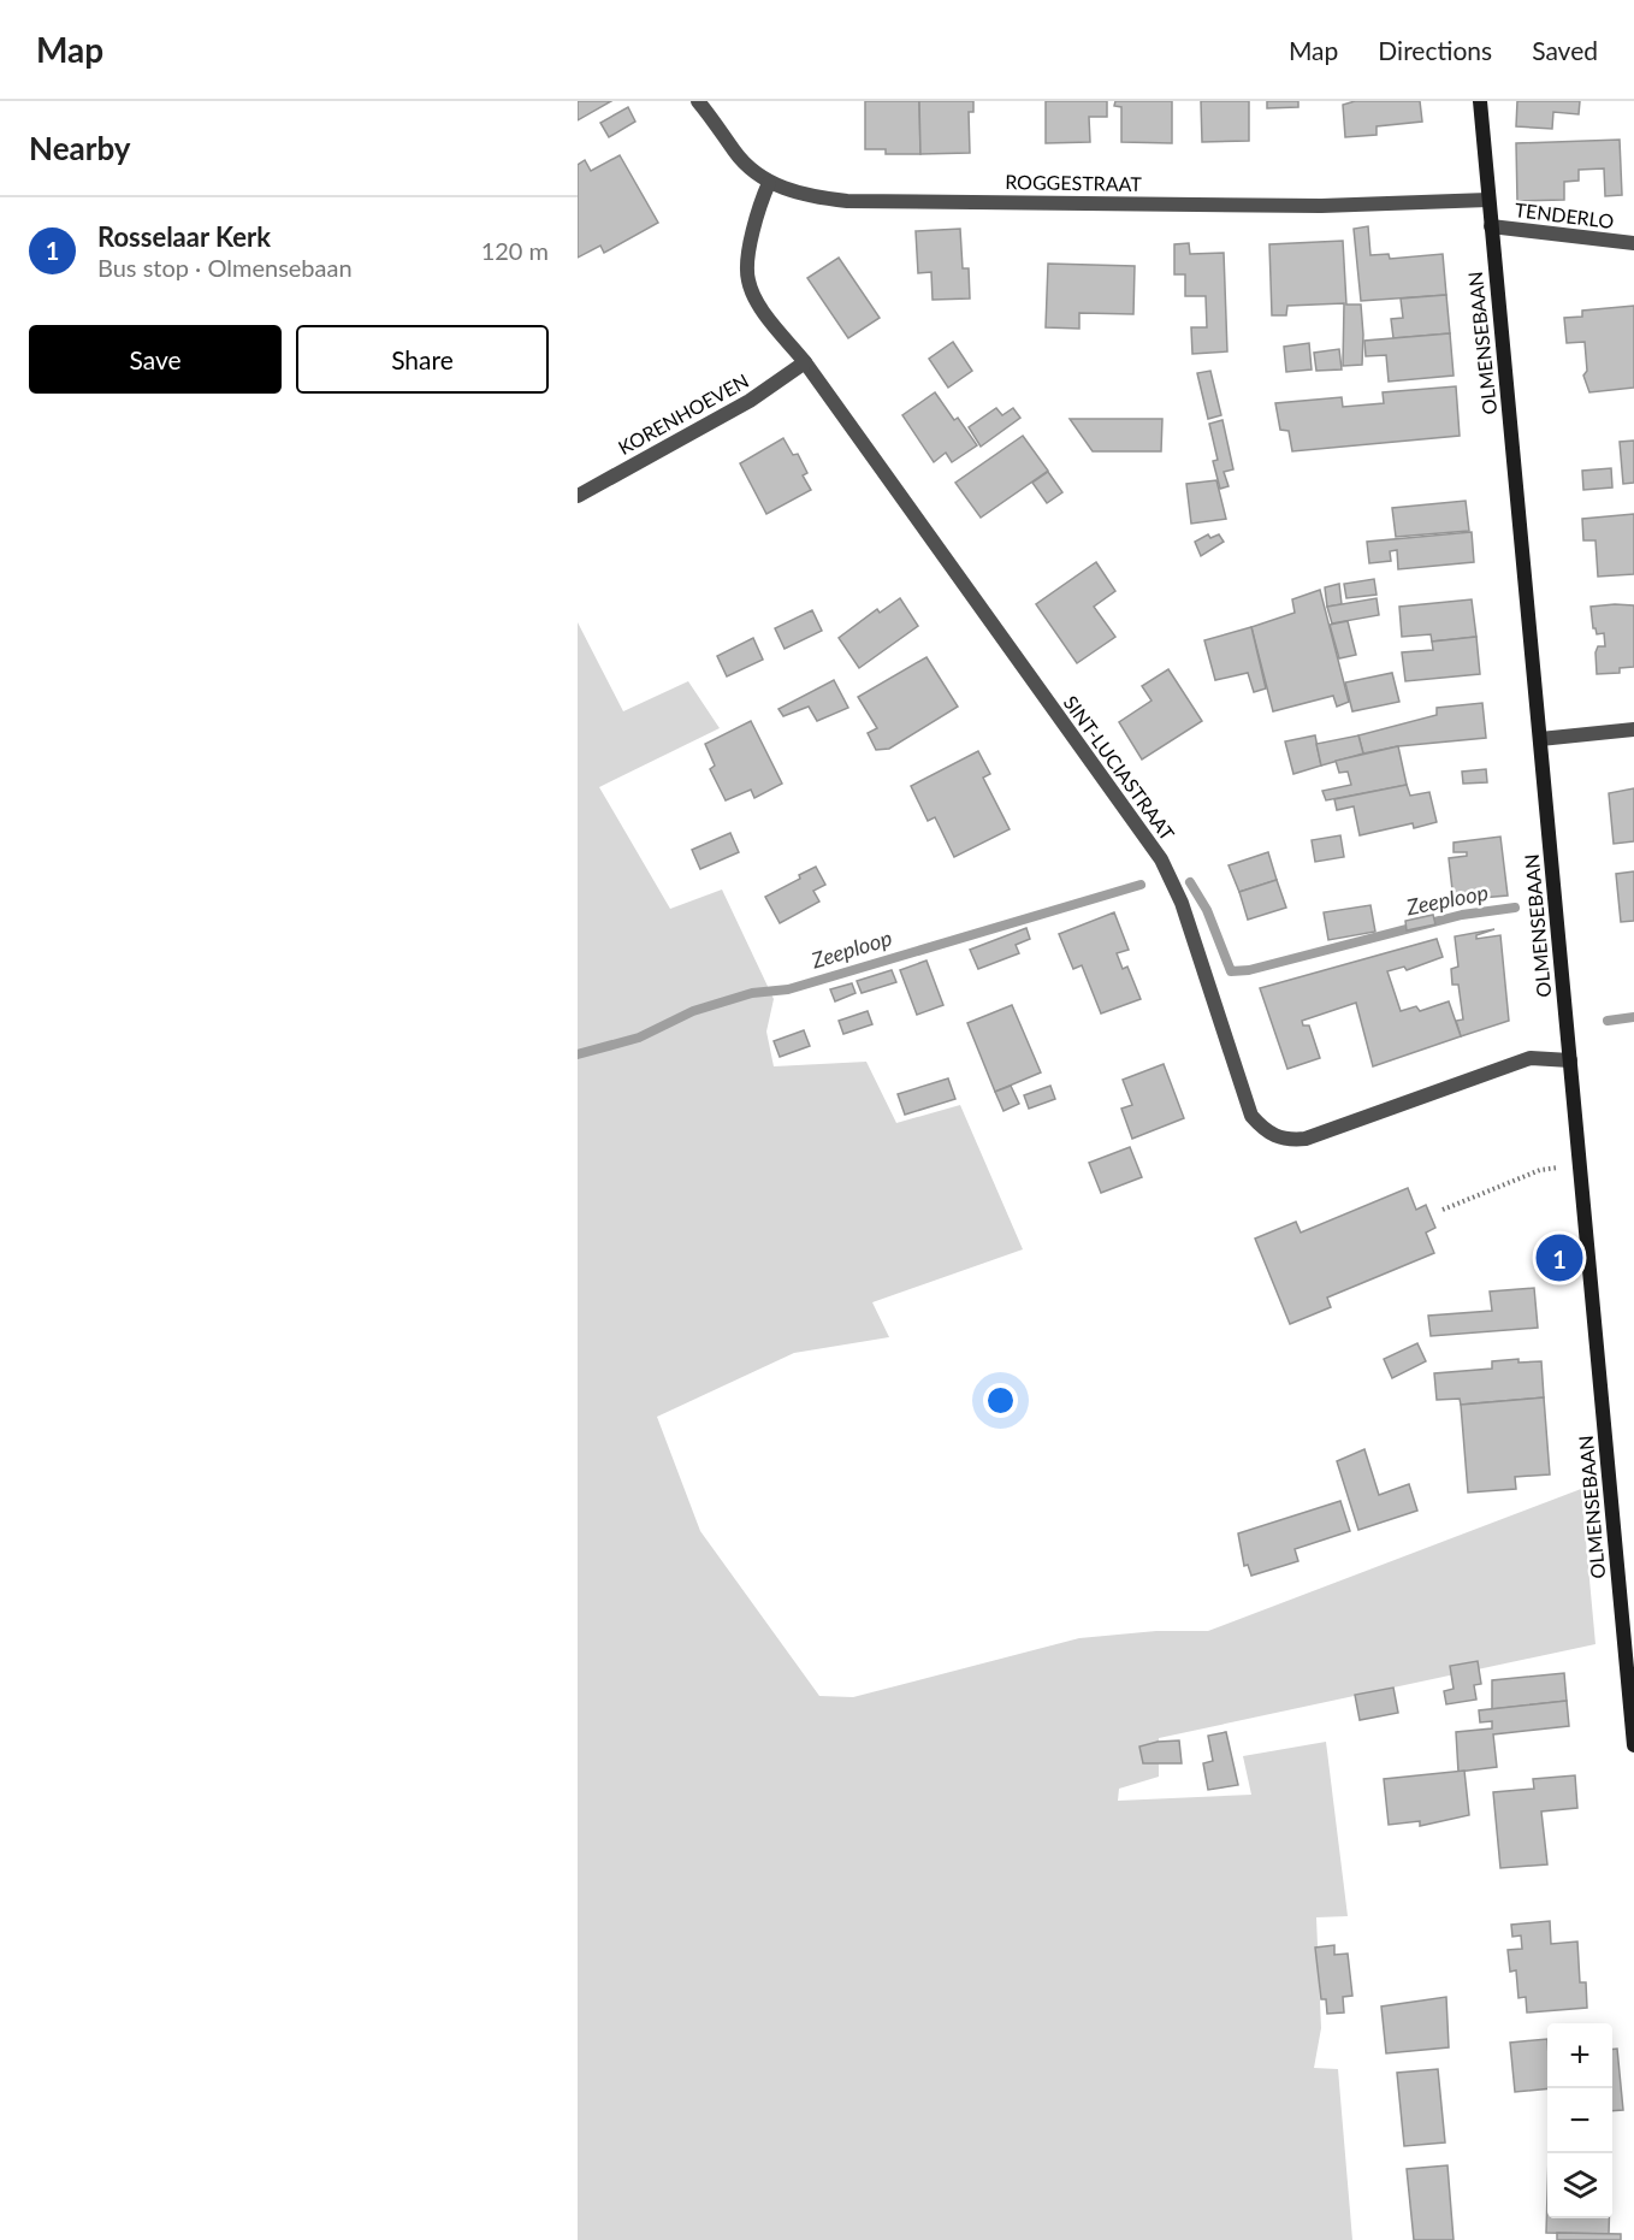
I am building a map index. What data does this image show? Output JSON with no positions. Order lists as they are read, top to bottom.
{
  "streets": {
    "street": [
      "ROGGESTRAAT",
      "TENDERLO",
      "OLMENSEBAAN",
      "KORENHOEVEN",
      "SINT-LUCIASTRAAT"
    ]
  },
  "crossings": [
    ["ROGGESTRAAT", "OLMENSEBAAN"],
    ["ROGGESTRAAT", "SINT-LUCIASTRAAT"],
    ["TENDERLO", "OLMENSEBAAN"],
    ["OLMENSEBAAN", "SINT-LUCIASTRAAT"],
    ["KORENHOEVEN", "SINT-LUCIASTRAAT"]
  ],
  "water": ["Zeeploop"],
  "page": {
    "header": "Map",
    "nav": ["Map", "Directions", "Saved"],
    "heading": "Nearby",
    "list": [
      {
        "mark": "1",
        "name": "Rosselaar Kerk",
        "note": "Bus stop · Olmensebaan",
        "value": "120 m"
      }
    ],
    "buttons": ["Save", "Share"],
    "pins": "1",
    "map_buttons": ["+", "−"]
  }
}
